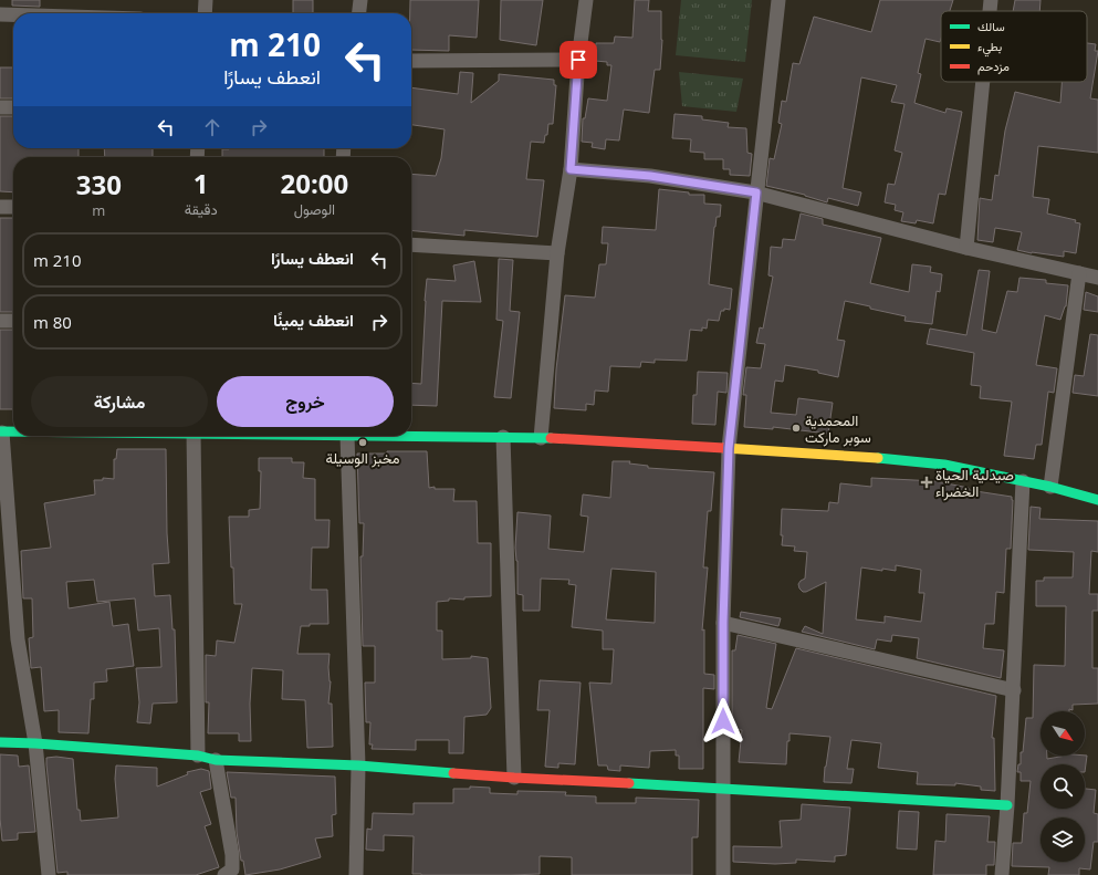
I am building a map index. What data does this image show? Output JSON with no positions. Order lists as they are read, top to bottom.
{
  "places": {
    "other": ["المحمدية سوبر ماركت", "مخبز الوسيلة"],
    "health": ["صيدلية الحياة الخضراء"]
  },
  "legend": ["سالك", "بطيء", "مزدحم"],
  "north": "bottom right",
  "page": {
    "turn": ["210 m", "انعطف يسارًا"],
    "eta": [
      "20:00",
      "الوصول",
      "1",
      "دقيقة",
      "330",
      "m"
    ],
    "list": [
      {
        "name": "انعطف يسارًا",
        "value": "210 m"
      },
      {
        "name": "انعطف يمينًا",
        "value": "80 m"
      }
    ],
    "buttons": ["خروج", "مشاركة"]
  }
}
